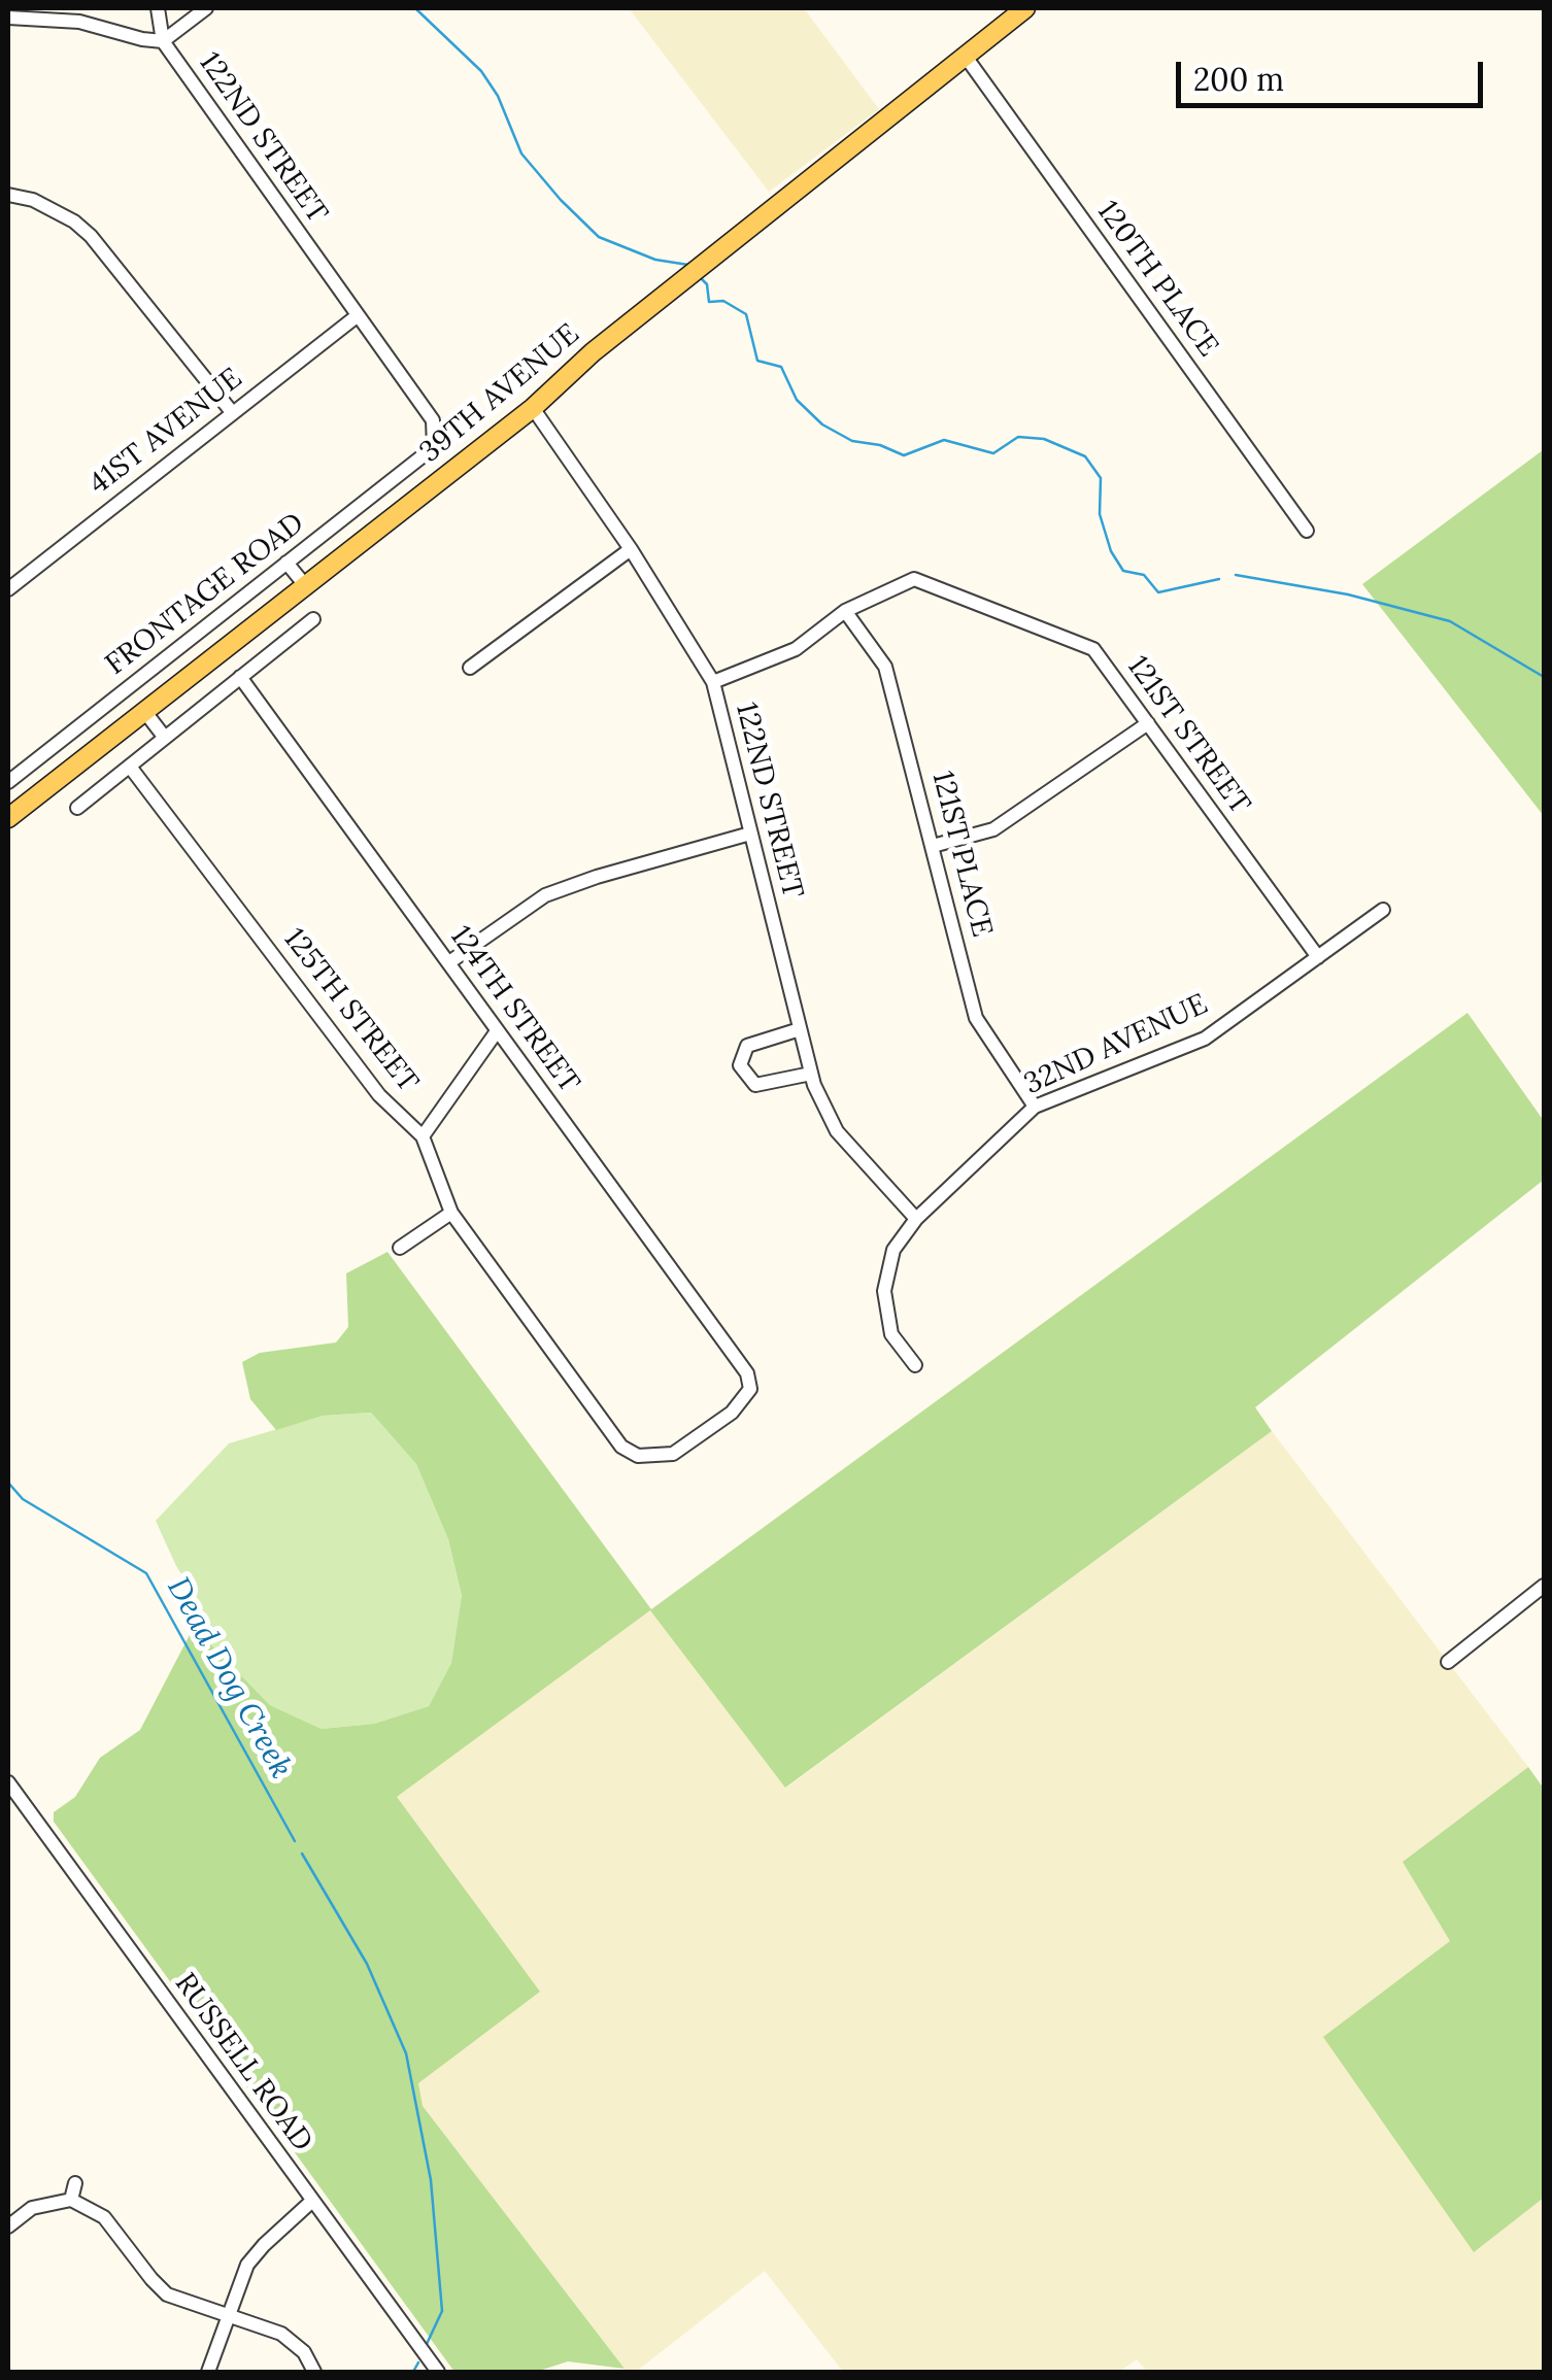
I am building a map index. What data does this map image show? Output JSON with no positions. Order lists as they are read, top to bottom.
{
  "streets": {
    "main road": ["39TH AVENUE"],
    "street": [
      "122ND STREET",
      "120TH PLACE",
      "41ST AVENUE",
      "FRONTAGE ROAD",
      "121ST STREET",
      "121ST PLACE",
      "124TH STREET",
      "125TH STREET",
      "32ND AVENUE",
      "RUSSELL ROAD"
    ]
  },
  "crossings": [
    ["122ND STREET", "39TH AVENUE"],
    ["122ND STREET", "41ST AVENUE"],
    ["122ND STREET", "FRONTAGE ROAD"],
    ["122ND STREET", "32ND AVENUE"],
    ["120TH PLACE", "39TH AVENUE"],
    ["121ST STREET", "121ST PLACE"],
    ["121ST STREET", "32ND AVENUE"],
    ["121ST PLACE", "32ND AVENUE"],
    ["124TH STREET", "125TH STREET"]
  ],
  "water": ["Dead Dog Creek"],
  "scale_bar": "200 m"
}
